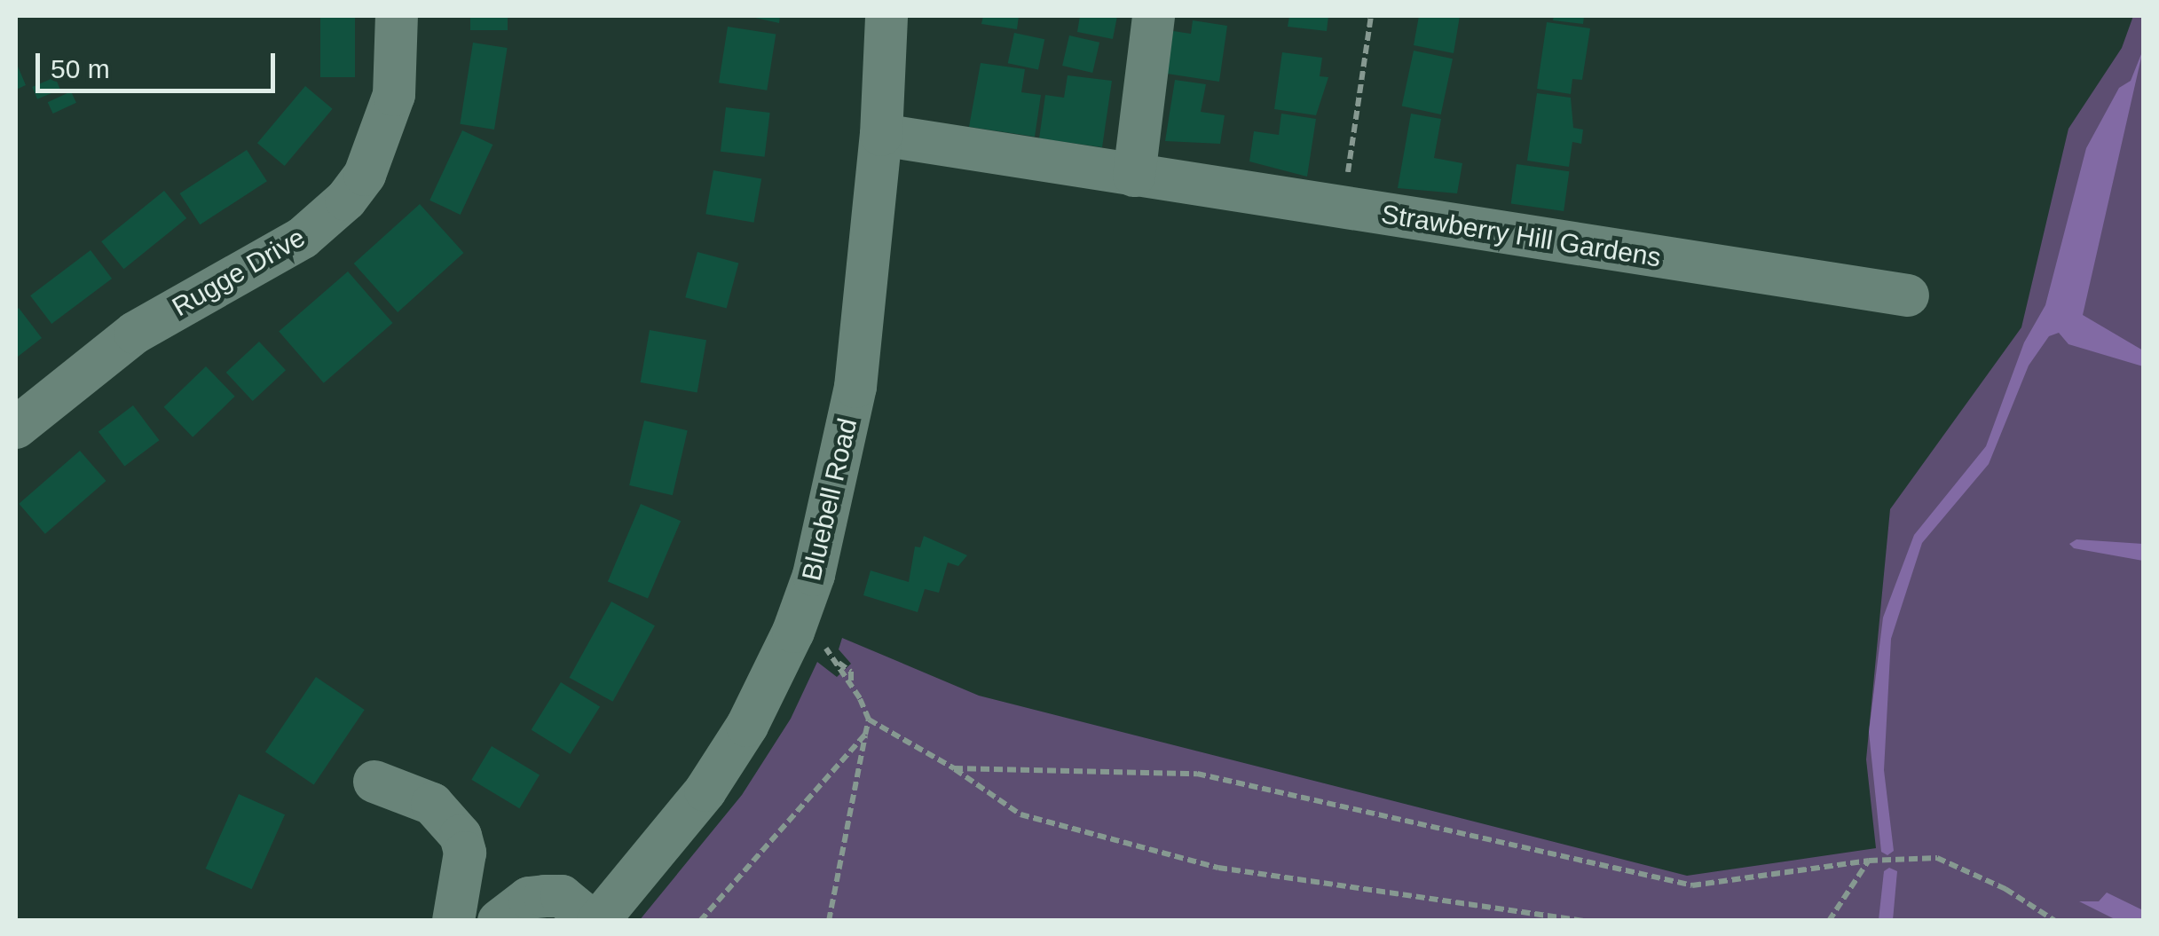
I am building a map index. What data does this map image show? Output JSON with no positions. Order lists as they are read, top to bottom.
{
  "streets": {
    "street": ["Strawberry Hill Gardens", "Rugge Drive", "Bluebell Road"]
  },
  "crossings": [
    ["Strawberry Hill Gardens", "Bluebell Road"]
  ],
  "scale_bar": "50 m"
}
